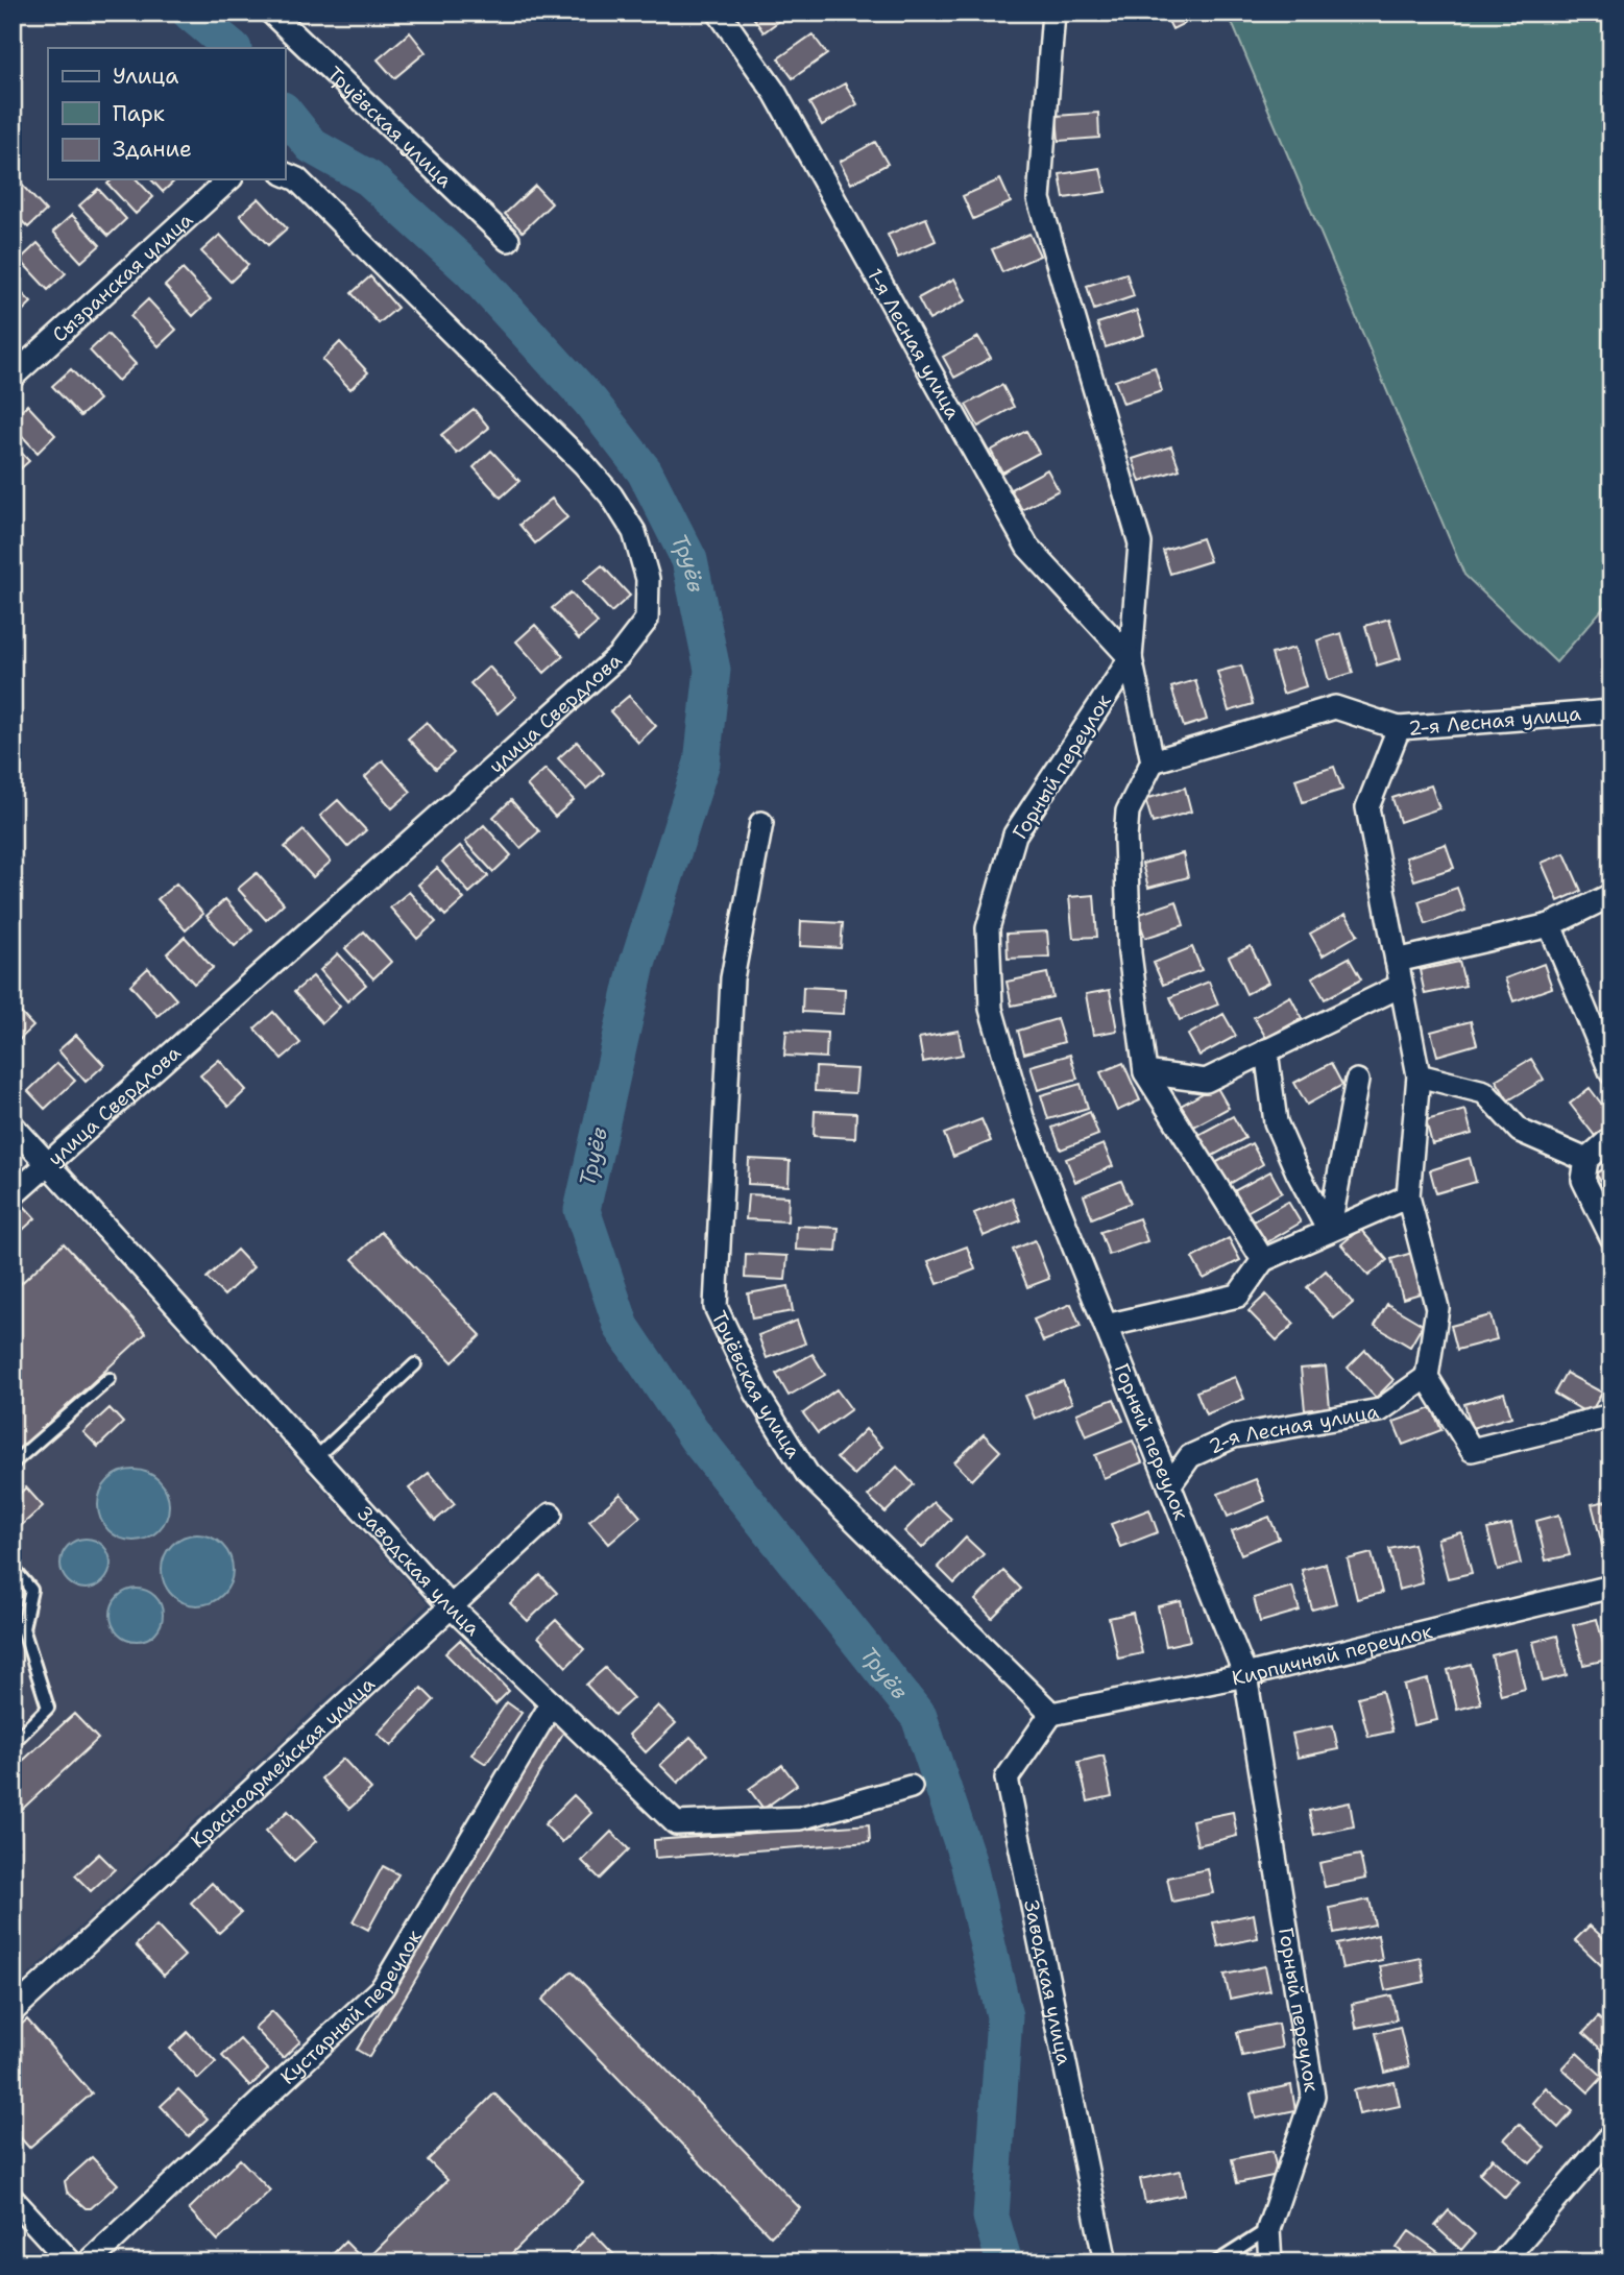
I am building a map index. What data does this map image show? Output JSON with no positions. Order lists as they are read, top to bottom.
{
  "streets": {
    "street": [
      "Труёвская улица",
      "Сызранская улица",
      "1-я Лесная улица",
      "улица Свердлова",
      "2-я Лесная улица",
      "Горный переулок",
      "Заводская улица",
      "Кирпичный переулок",
      "Красноармейская улица",
      "Кустарный переулок"
    ]
  },
  "crossings": [
    ["Труёвская улица", "Заводская улица"],
    ["Труёвская улица", "Кирпичный переулок"],
    ["1-я Лесная улица", "Горный переулок"],
    ["улица Свердлова", "Заводская улица"],
    ["2-я Лесная улица", "Горный переулок"],
    ["Горный переулок", "Кирпичный переулок"],
    ["Заводская улица", "Кирпичный переулок"],
    ["Заводская улица", "Красноармейская улица"],
    ["Заводская улица", "Кустарный переулок"]
  ],
  "water": ["Труёв"],
  "legend": ["Улица", "Парк", "Здание"]
}
